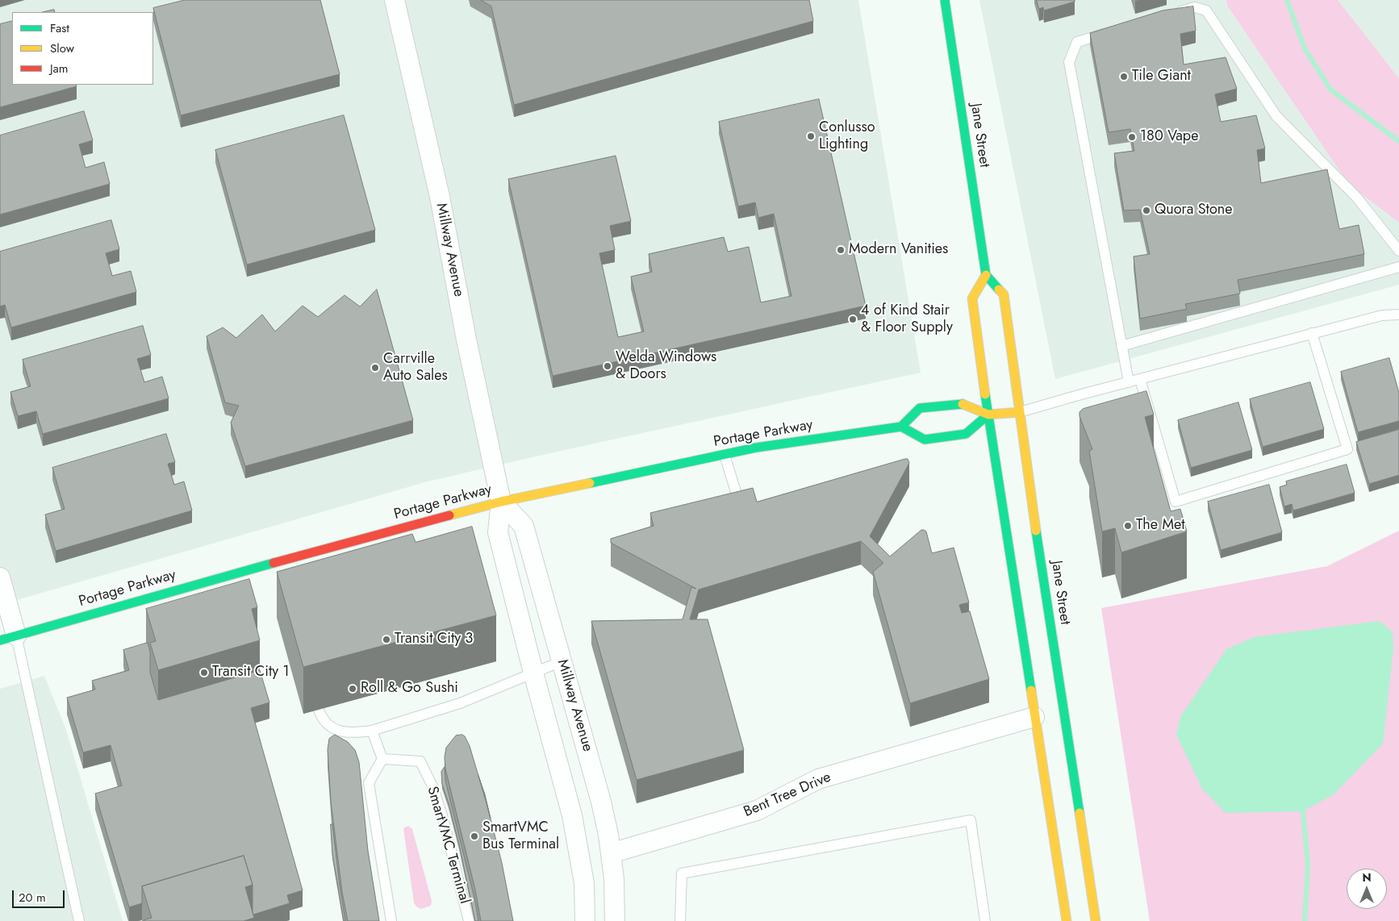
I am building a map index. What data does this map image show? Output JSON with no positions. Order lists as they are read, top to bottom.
{
  "streets": {
    "main road": ["Jane Street", "Portage Parkway"],
    "street": ["Millway Avenue", "Bent Tree Drive"],
    "lane": ["SmartVMC Terminal"]
  },
  "crossings": [
    ["Millway Avenue", "Portage Parkway"],
    ["Millway Avenue", "Bent Tree Drive"]
  ],
  "places": [
    "Tile Giant",
    "Conlusso Lighting",
    "180 Vape",
    "Quora Stone",
    "Modern Vanities",
    "4 of Kind Stair & Floor Supply",
    "Welda Windows & Doors",
    "Carrville Auto Sales",
    "The Met",
    "Transit City 3",
    "Transit City 1",
    "Roll & Go Sushi",
    "SmartVMC Bus Terminal"
  ],
  "legend": ["Fast", "Slow", "Jam"],
  "scale_bar": "20 m",
  "north": "top"
}
